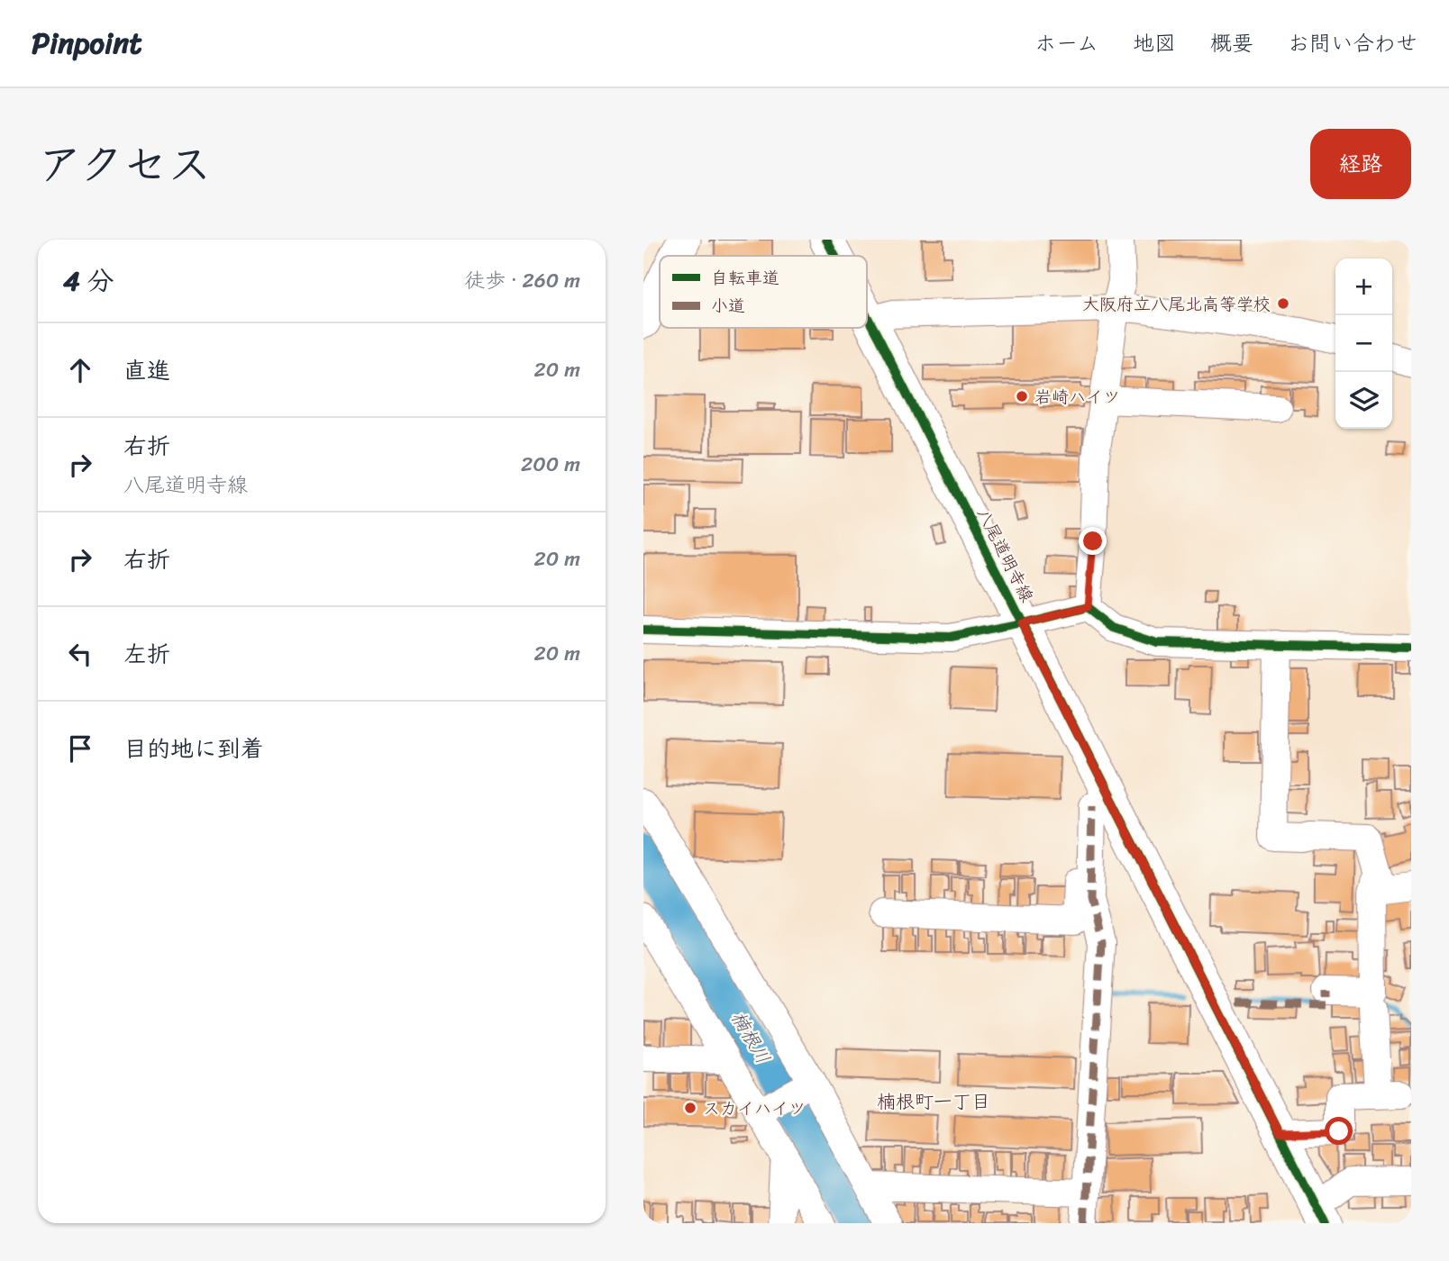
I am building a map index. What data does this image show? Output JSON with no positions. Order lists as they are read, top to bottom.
{
  "streets": {
    "main road": ["八尾道明寺線"]
  },
  "districts": ["楠根町一丁目"],
  "water": ["楠根川"],
  "places": ["大阪府立八尾北高等学校", "岩崎ハイツ", "スカイハイツ"],
  "legend": ["自転車道", "小道"],
  "page": {
    "header": "Pinpoint",
    "nav": [
      "ホーム",
      "地図",
      "概要",
      "お問い合わせ"
    ],
    "title": "アクセス",
    "buttons": "経路",
    "heading": ["4 分", "徒歩 · 260 m"],
    "map_buttons": ["+", "−"],
    "list": [
      ["直進", "20 m"],
      ["右折", "八尾道明寺線", "200 m"],
      ["右折", "20 m"],
      ["左折", "20 m"],
      "目的地に到着"
    ]
  }
}
